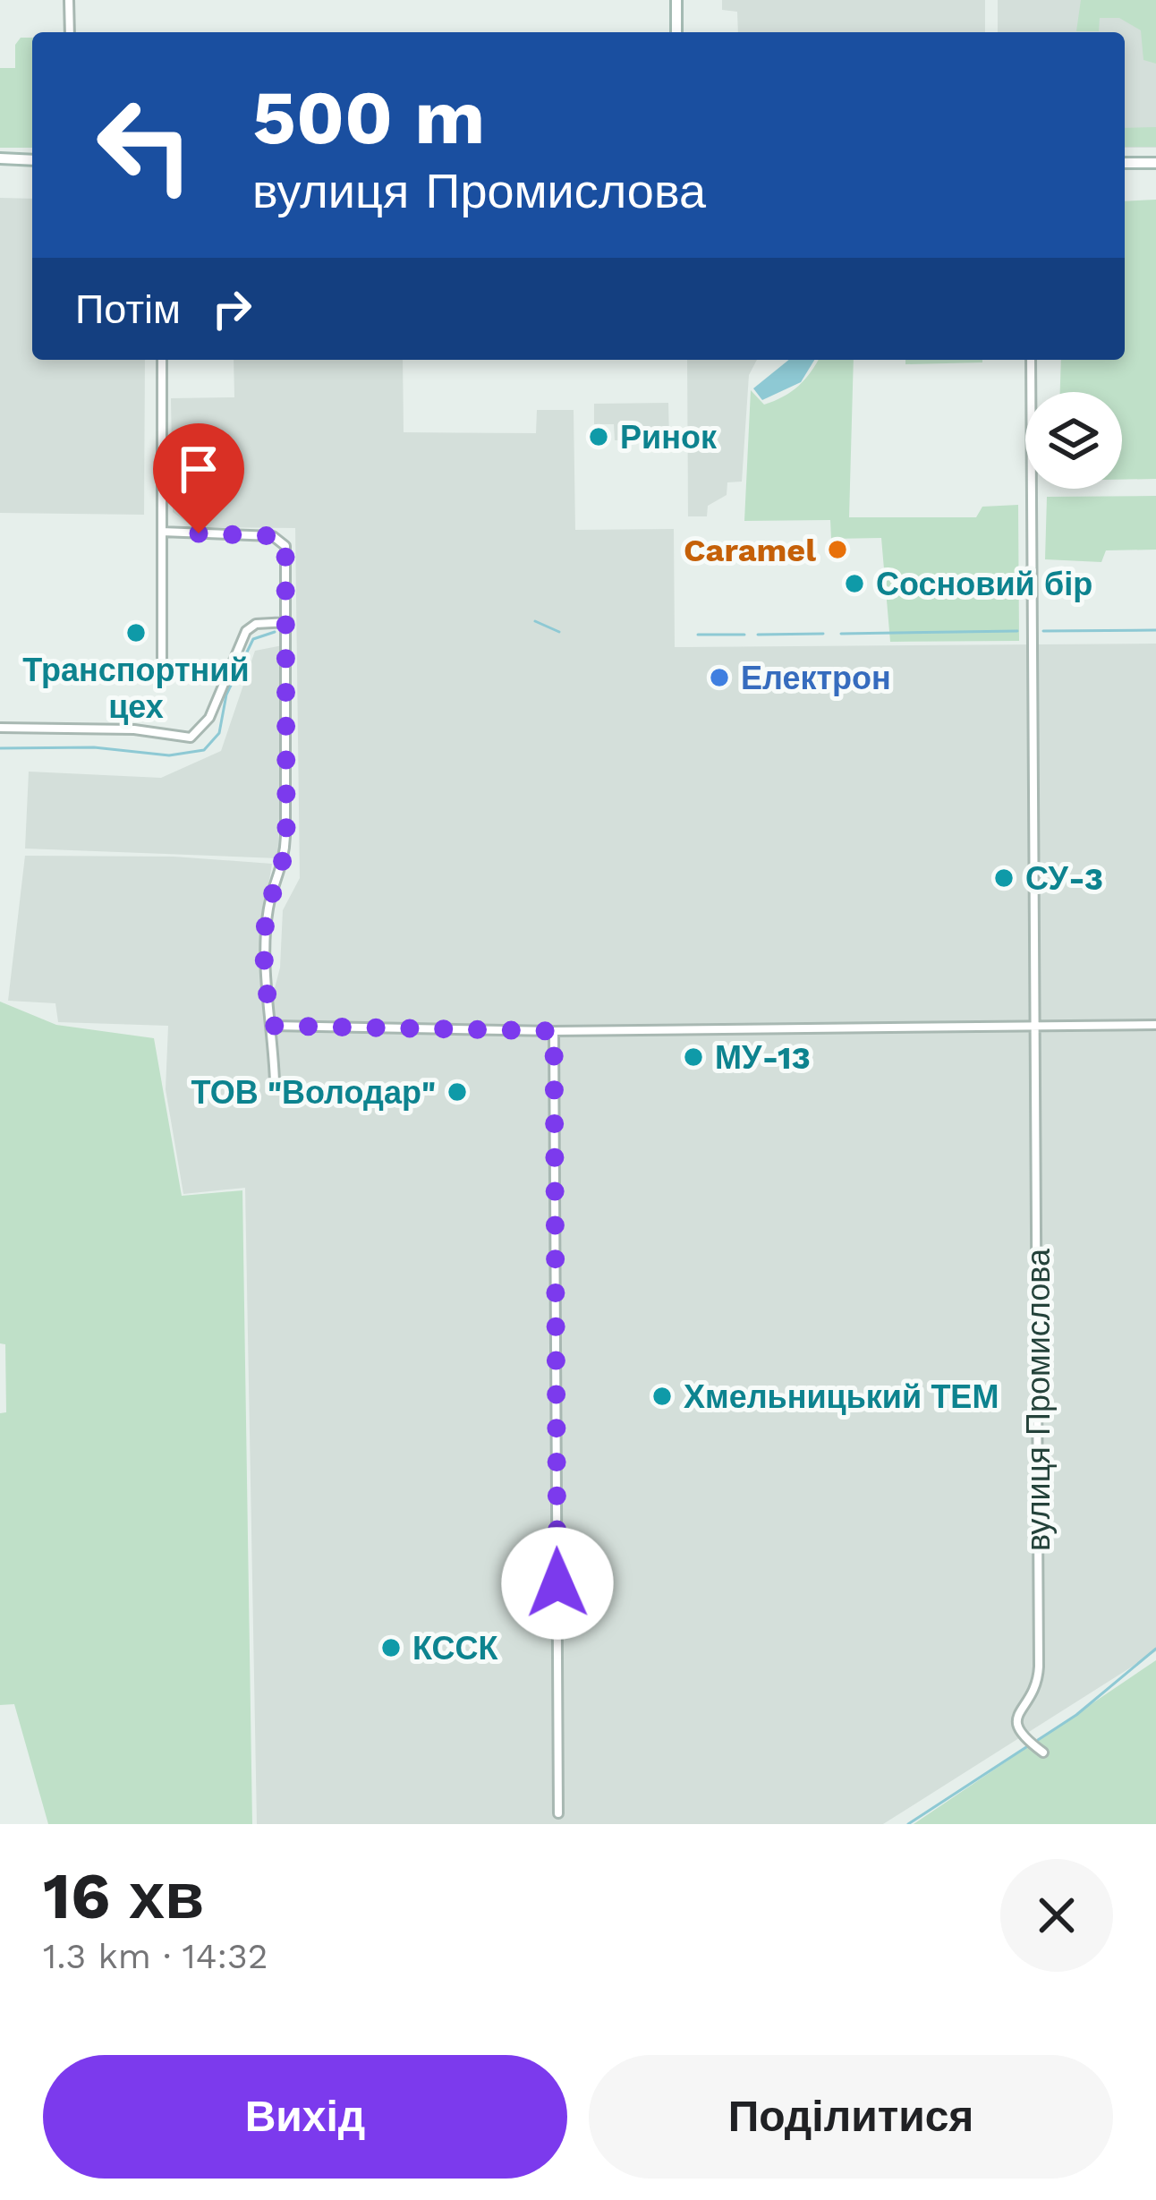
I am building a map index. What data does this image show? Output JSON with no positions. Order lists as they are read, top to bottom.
{
  "streets": {
    "street": ["вулиця Промислова"]
  },
  "places": [
    "Ринок",
    "Caramel",
    "Сосновий бір",
    "Транспортний цех",
    "Електрон",
    "СУ-3",
    "МУ-13",
    "ТОВ \"Володар\"",
    "Хмельницький ТЕМ",
    "КССК"
  ],
  "page": {
    "turn": ["500 m", "вулиця Промислова"],
    "then": "Потім",
    "heading": ["16 хв", "1.3 km · 14:32"],
    "buttons": ["Вихід", "Поділитися"]
  }
}
